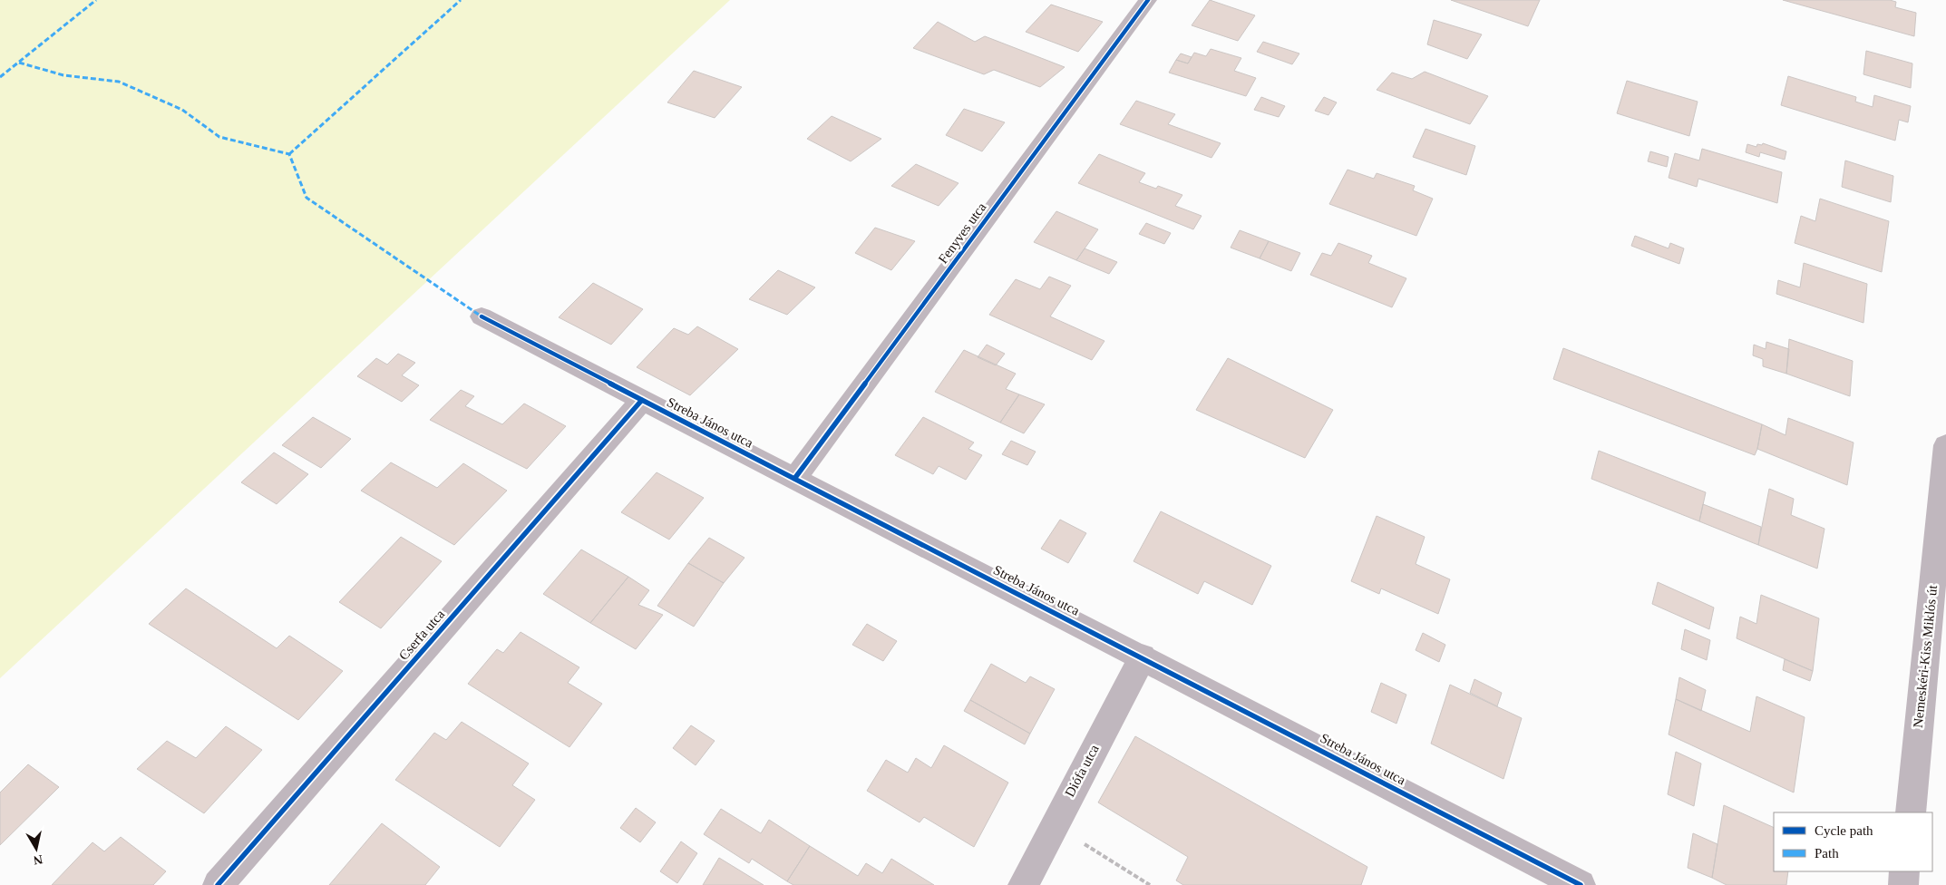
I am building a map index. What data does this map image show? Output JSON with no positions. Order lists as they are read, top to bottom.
{
  "streets": {
    "street": [
      "Fenyves utca",
      "Streba János utca",
      "Cserfa utca",
      "Nemeskéri-Kiss Miklós út",
      "Diófa utca"
    ]
  },
  "crossings": [
    ["Fenyves utca", "Streba János utca"],
    ["Streba János utca", "Cserfa utca"],
    ["Streba János utca", "Diófa utca"]
  ],
  "legend": ["Cycle path", "Path"],
  "north": "bottom"
}
